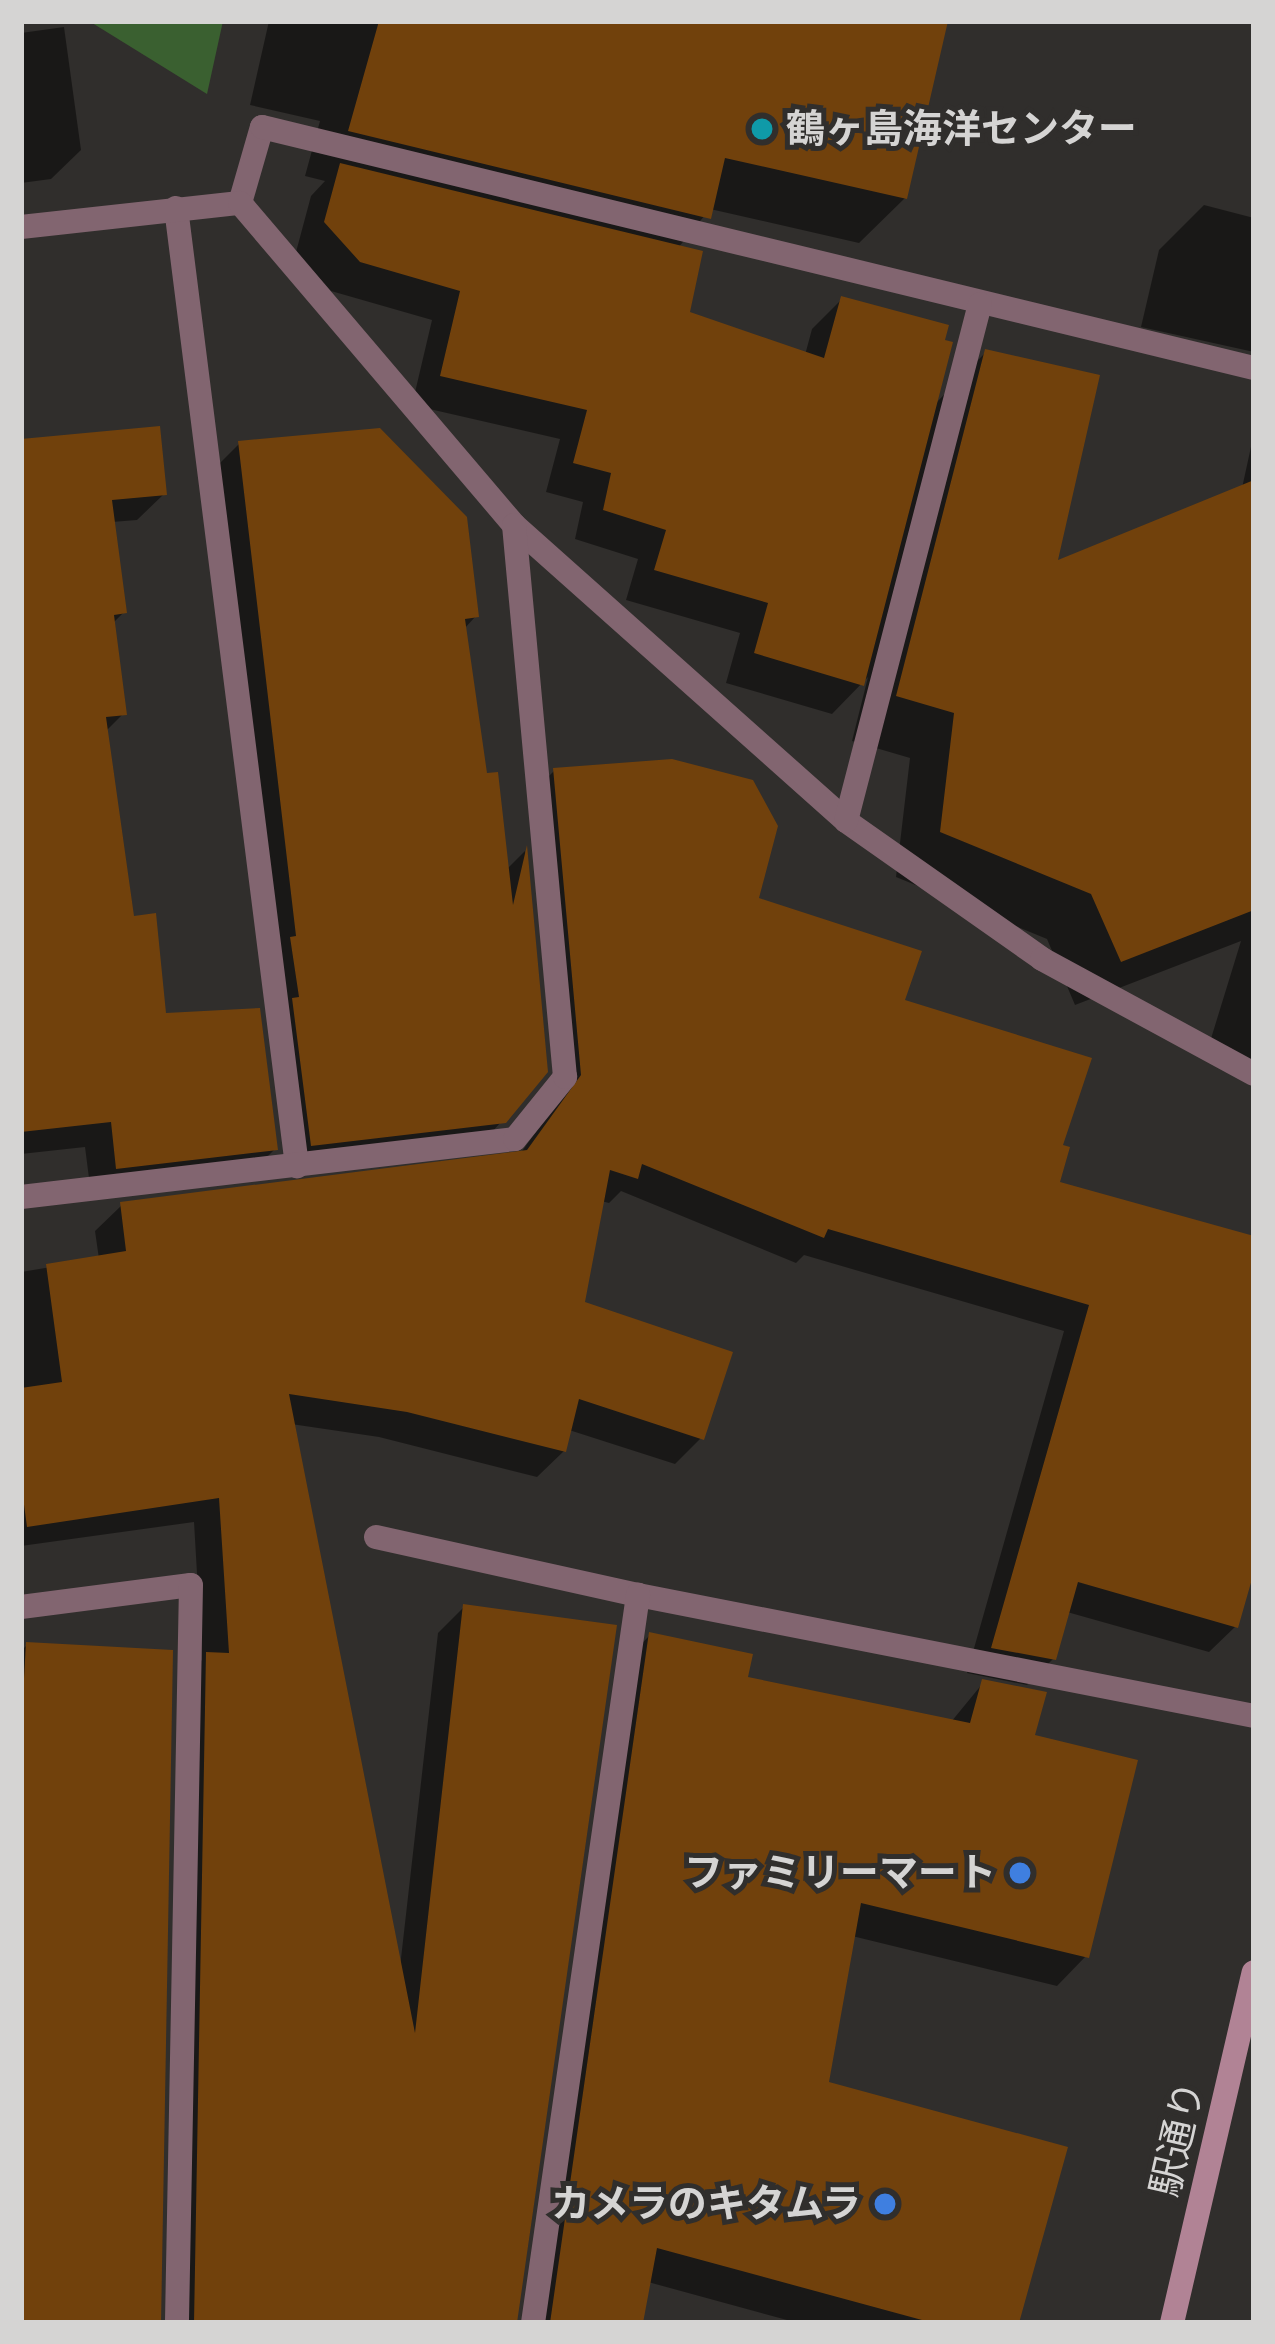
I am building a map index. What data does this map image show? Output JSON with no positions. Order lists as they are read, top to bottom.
{
  "streets": {
    "street": ["駅通り"]
  },
  "places": ["鶴ヶ島海洋センター", "ファミリーマート", "カメラのキタムラ"]
}
